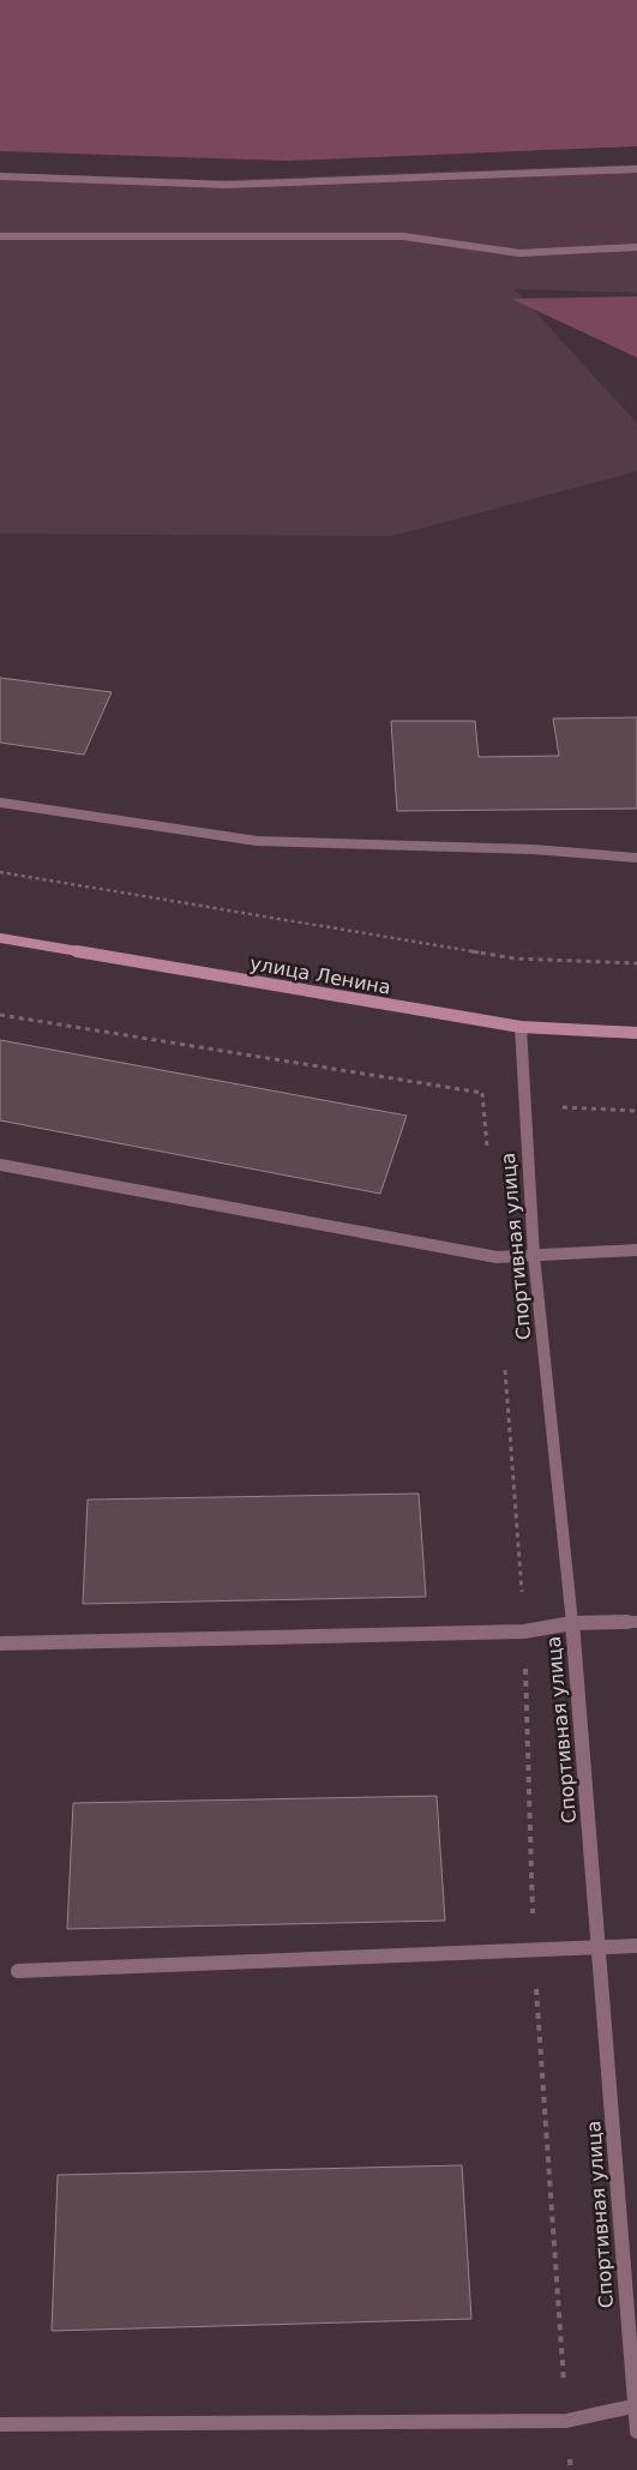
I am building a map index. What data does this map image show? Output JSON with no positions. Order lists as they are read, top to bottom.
{
  "streets": {
    "main road": ["улица Ленина"],
    "street": ["Спортивная улица"]
  },
  "crossings": [
    ["улица Ленина", "Спортивная улица"]
  ]
}
